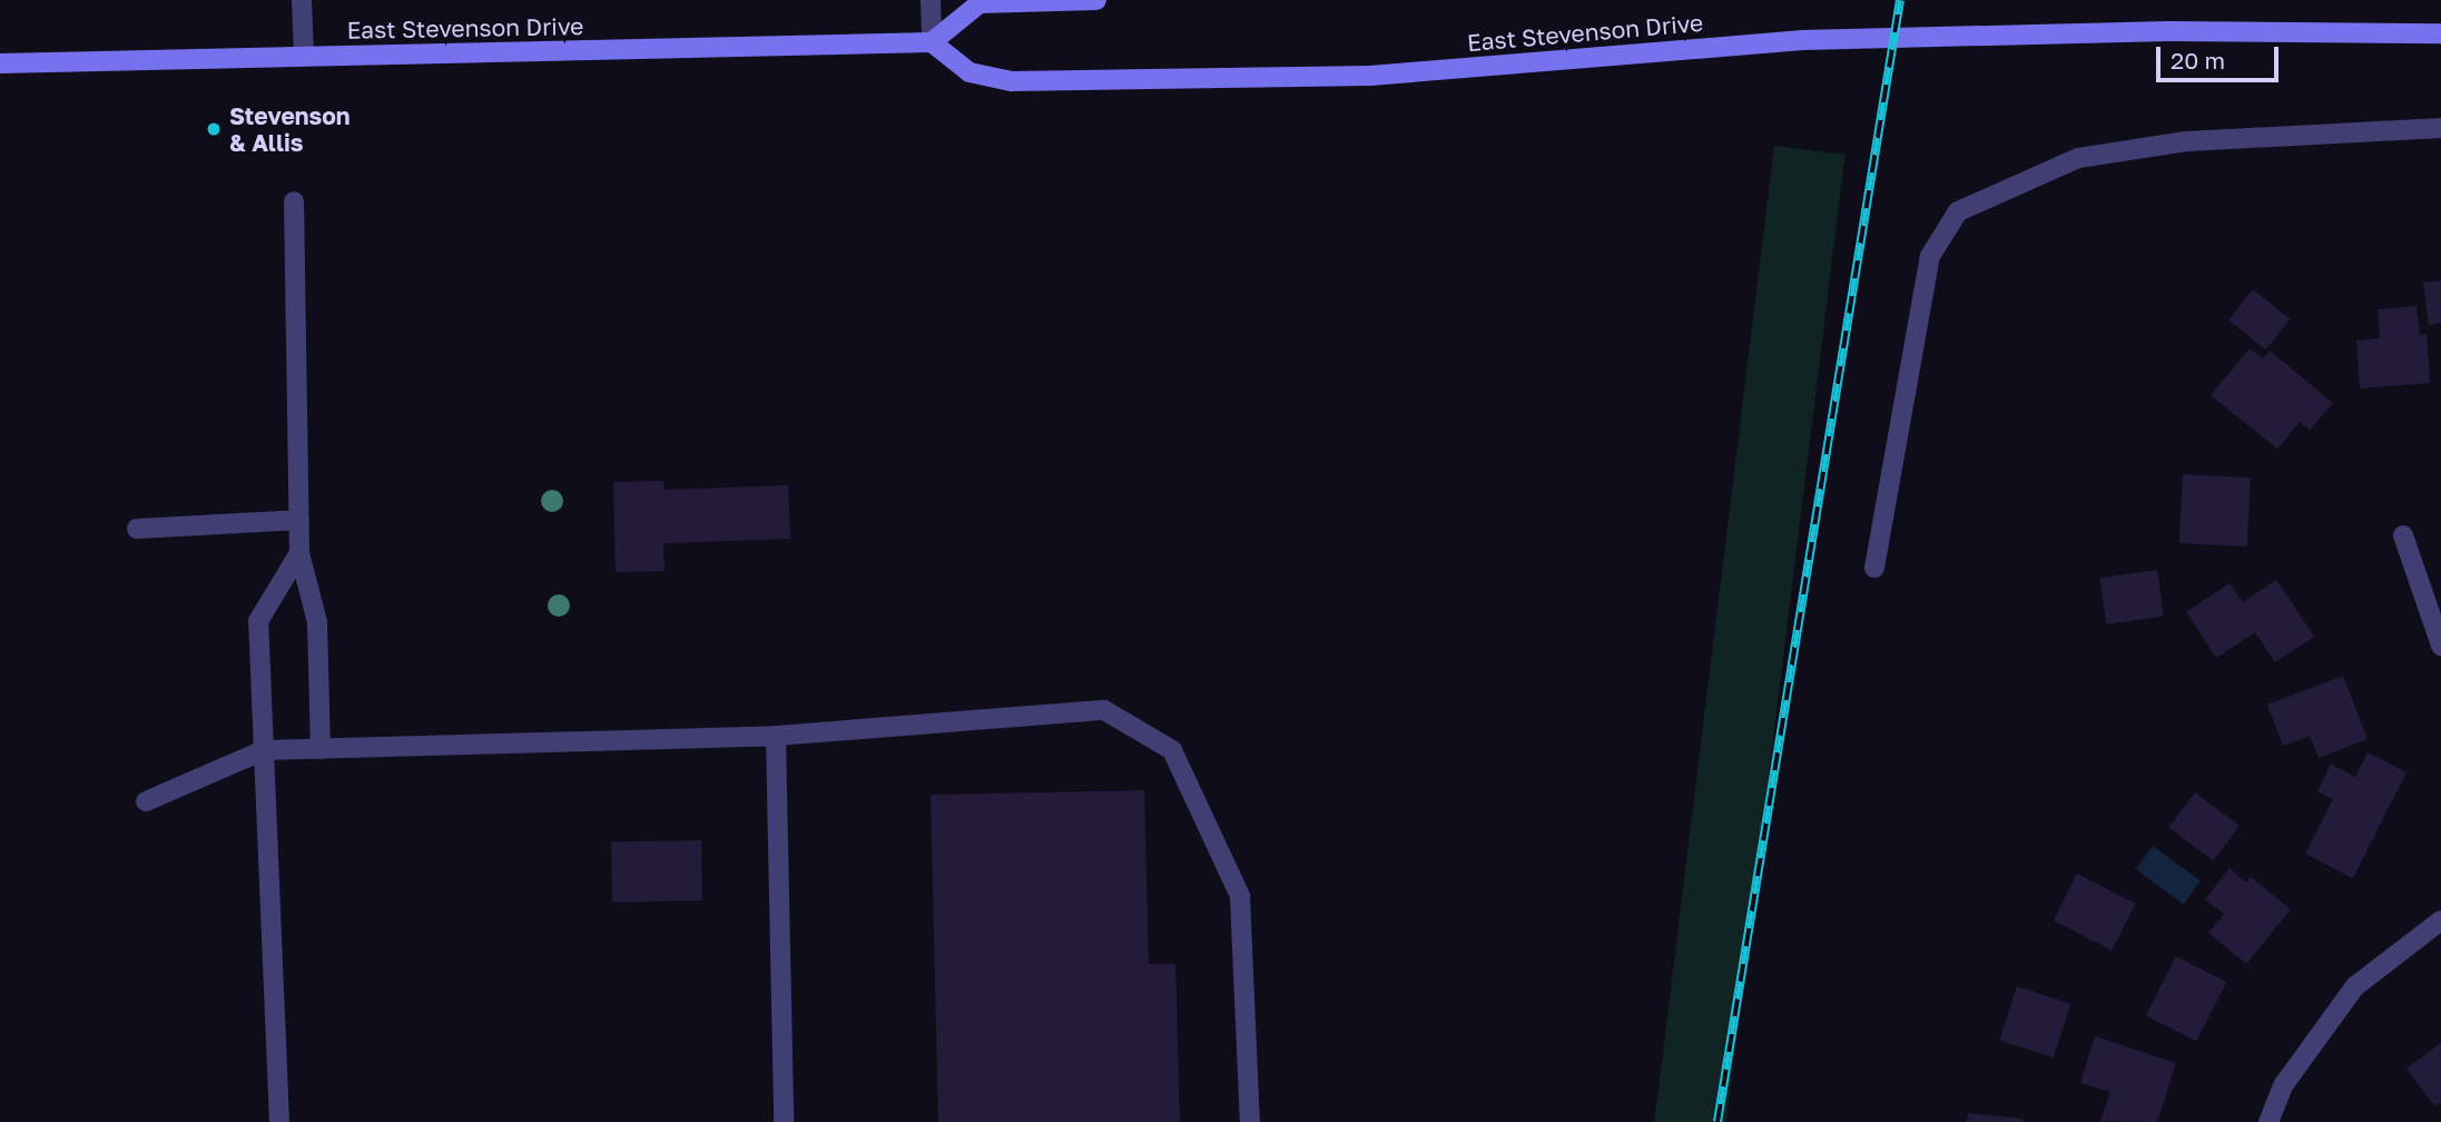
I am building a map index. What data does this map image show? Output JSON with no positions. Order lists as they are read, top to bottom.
{
  "streets": {
    "main road": ["East Stevenson Drive"]
  },
  "places": ["Stevenson & Allis"],
  "scale_bar": "20 m"
}
